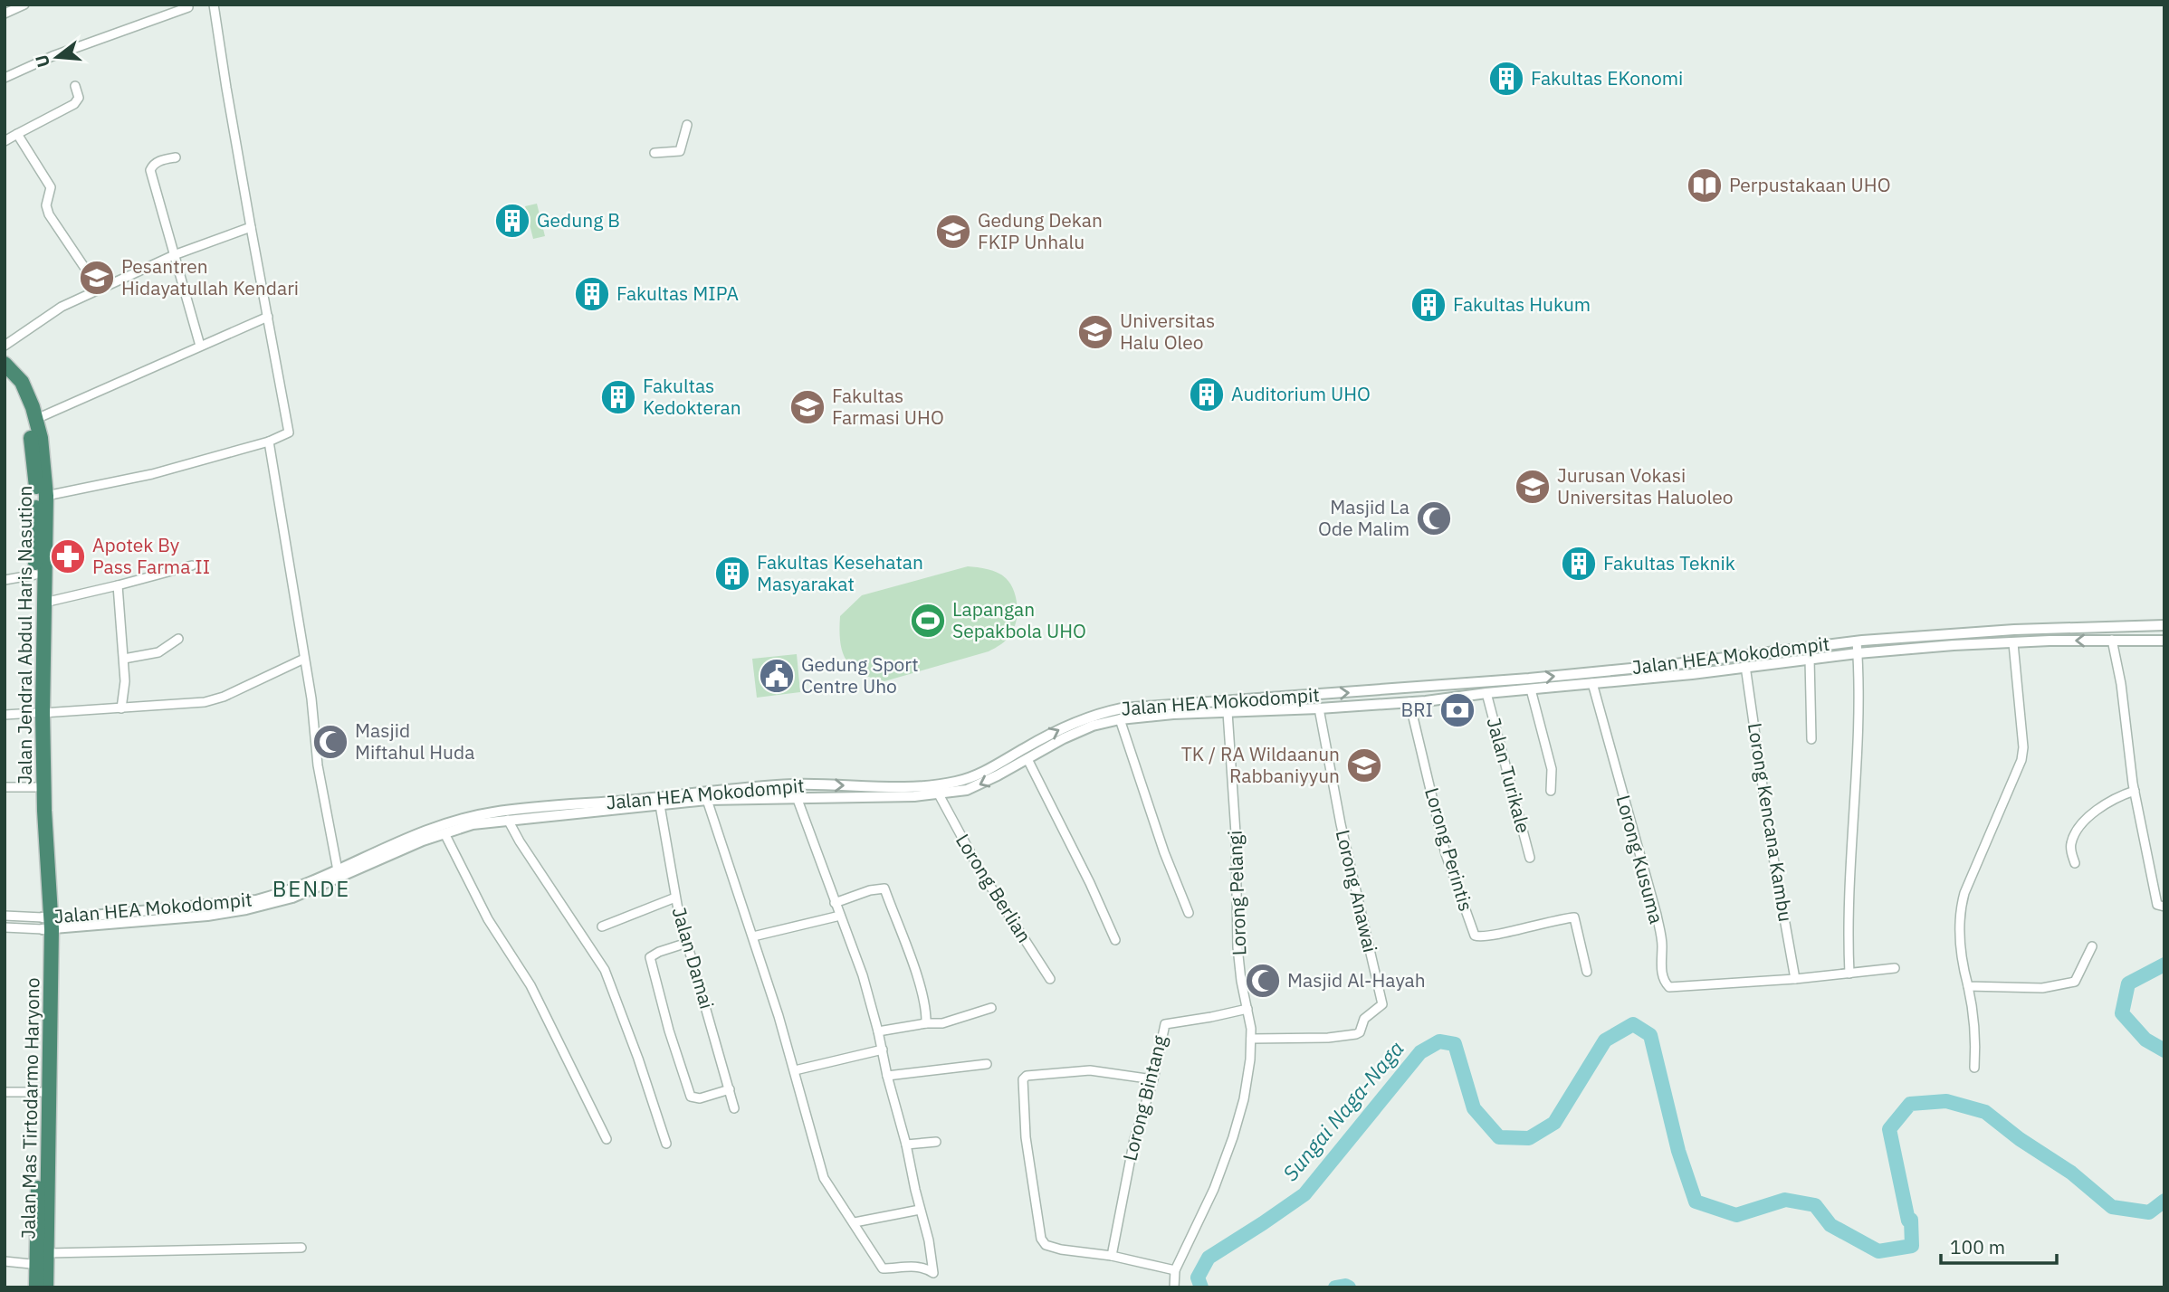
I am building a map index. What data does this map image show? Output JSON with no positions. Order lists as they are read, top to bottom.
{
  "streets": {
    "highway": ["Jalan Jendral Abdul Haris Nasution", "Jalan Mas Tirtodarmo Haryono"],
    "street": [
      "Jalan HEA Mokodompit",
      "Jalan Turikale",
      "Lorong Kencana Kambu",
      "Lorong Perintis",
      "Lorong Kusuma",
      "Lorong Berlian",
      "Lorong Anawai",
      "Lorong Pelangi",
      "Jalan Damai",
      "Lorong Bintang"
    ]
  },
  "crossings": [
    ["Jalan Jendral Abdul Haris Nasution", "Jalan HEA Mokodompit"],
    ["Jalan Jendral Abdul Haris Nasution", "Jalan Mas Tirtodarmo Haryono"],
    ["Jalan HEA Mokodompit", "Jalan Turikale"],
    ["Jalan HEA Mokodompit", "Lorong Kencana Kambu"],
    ["Jalan HEA Mokodompit", "Lorong Perintis"],
    ["Jalan HEA Mokodompit", "Lorong Kusuma"],
    ["Jalan HEA Mokodompit", "Lorong Berlian"],
    ["Jalan HEA Mokodompit", "Lorong Anawai"],
    ["Jalan HEA Mokodompit", "Lorong Pelangi"],
    ["Jalan HEA Mokodompit", "Jalan Damai"],
    ["Jalan HEA Mokodompit", "Jalan Mas Tirtodarmo Haryono"],
    ["Lorong Kencana Kambu", "Lorong Kusuma"],
    ["Lorong Anawai", "Lorong Pelangi"],
    ["Lorong Pelangi", "Lorong Bintang"]
  ],
  "districts": ["BENDE"],
  "water": ["Sungai Naga-Naga"],
  "places": {
    "building": [
      "Fakultas EKonomi",
      "Gedung B",
      "Fakultas MIPA",
      "Fakultas Hukum",
      "Auditorium UHO",
      "Fakultas Kedokteran",
      "Fakultas Teknik",
      "Fakultas Kesehatan Masyarakat"
    ],
    "library": ["Perpustakaan UHO"],
    "school or university": [
      "Gedung Dekan FKIP Unhalu",
      "Pesantren Hidayatullah Kendari",
      "Universitas Halu Oleo",
      "Fakultas Farmasi UHO",
      "Jurusan Vokasi Universitas Haluoleo",
      "TK / RA Wildaanun Rabbaniyyun"
    ],
    "mosque": ["Masjid La Ode Malim", "Masjid Miftahul Huda", "Masjid Al-Hayah"],
    "pharmacy": ["Apotek By Pass Farma II"],
    "sports": ["Lapangan Sepakbola UHO"],
    "public building": ["Gedung Sport Centre Uho"],
    "bank": ["BRI"]
  },
  "scale_bar": "100 m",
  "north": "left"
}
